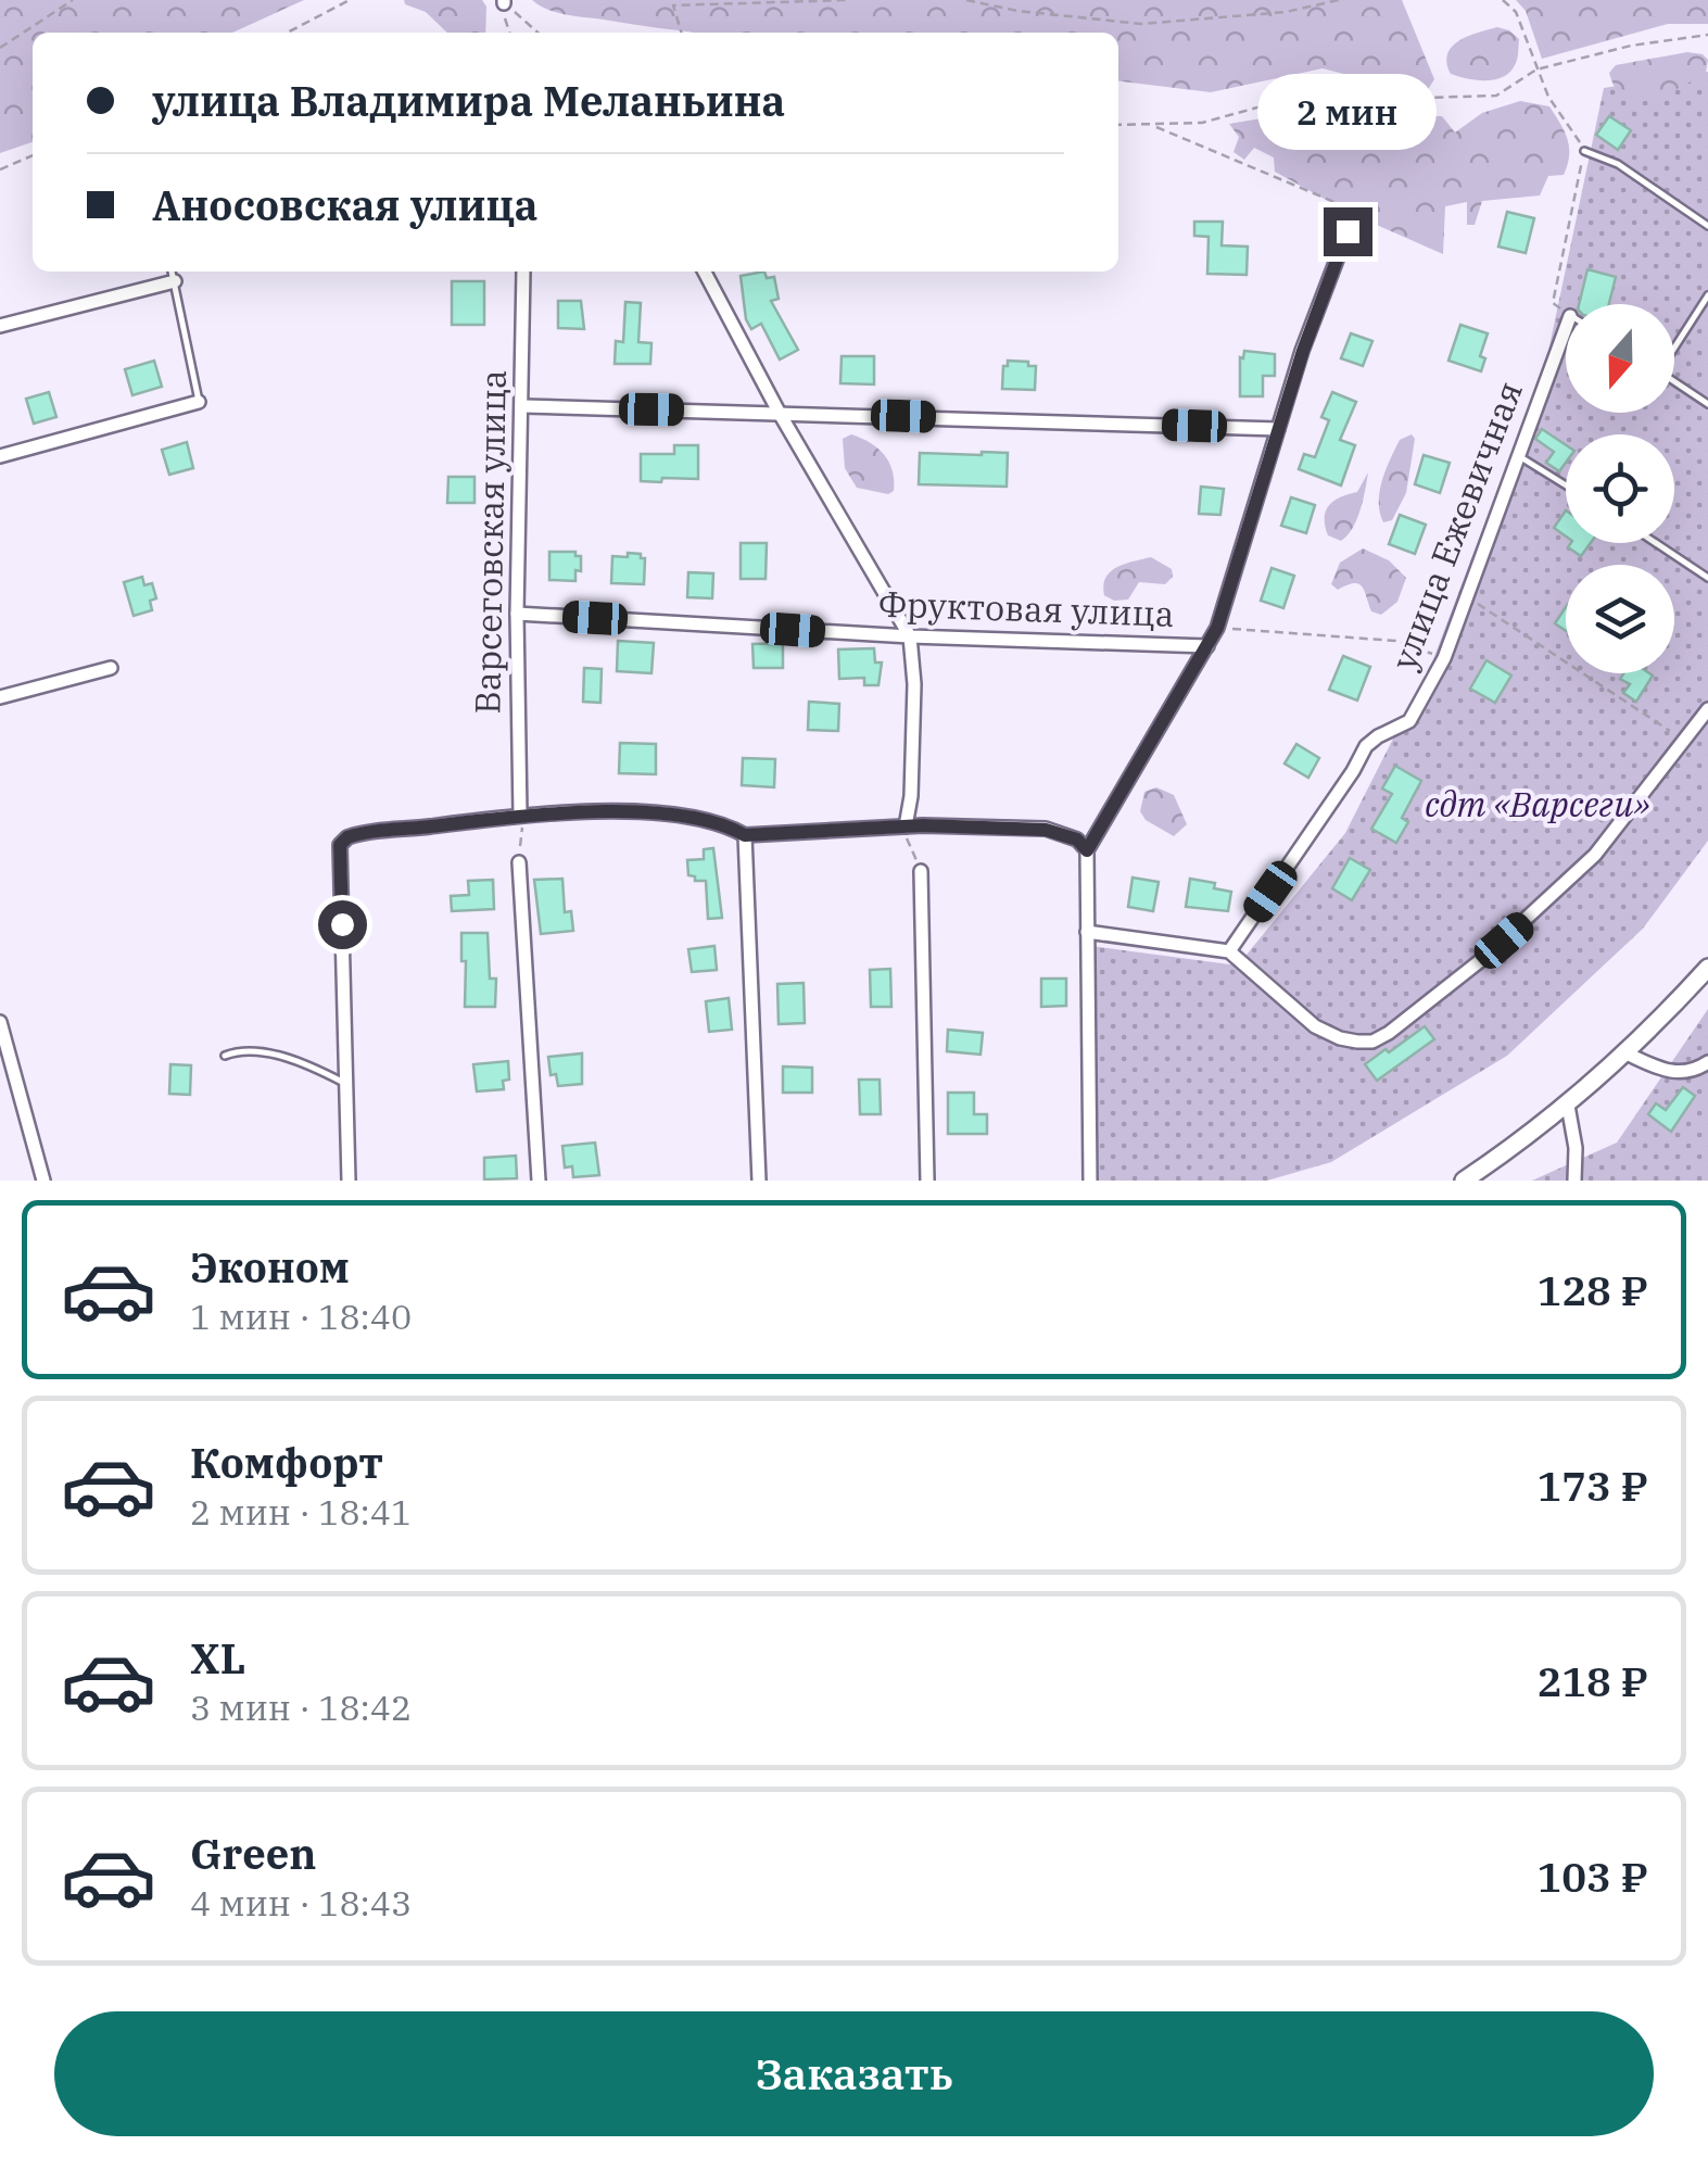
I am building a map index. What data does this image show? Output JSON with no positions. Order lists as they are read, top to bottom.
{
  "streets": {
    "street": ["улица Ежевичная", "Варсеговская улица", "Фруктовая улица"]
  },
  "crossings": [
    ["Варсеговская улица", "Фруктовая улица"]
  ],
  "parks": ["сдт «Варсеги»"],
  "north": "bottom",
  "page": {
    "banner": ["улица Владимира Меланьина", "Аносовская улица"],
    "bubble": "2 мин",
    "list": [
      {
        "name": "Эконом",
        "note": "1 мин · 18:40",
        "value": "128 ₽"
      },
      {
        "name": "Комфорт",
        "note": "2 мин · 18:41",
        "value": "173 ₽"
      },
      {
        "name": "XL",
        "note": "3 мин · 18:42",
        "value": "218 ₽"
      },
      {
        "name": "Green",
        "note": "4 мин · 18:43",
        "value": "103 ₽"
      }
    ],
    "buttons": "Заказать"
  }
}
